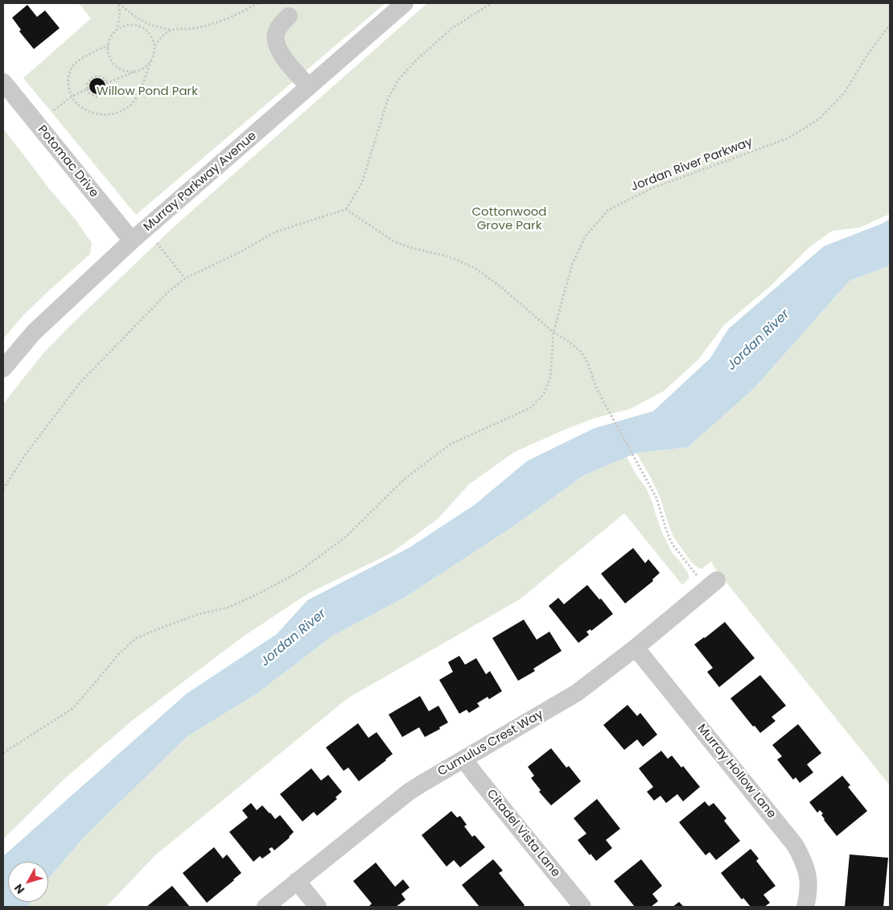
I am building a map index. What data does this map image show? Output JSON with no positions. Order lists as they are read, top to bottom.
{
  "streets": {
    "street": [
      "Potomac Drive",
      "Murray Parkway Avenue",
      "Cumulus Crest Way",
      "Murray Hollow Lane",
      "Citadel Vista Lane"
    ],
    "path": ["Jordan River Parkway"]
  },
  "crossings": [
    ["Potomac Drive", "Murray Parkway Avenue"],
    ["Cumulus Crest Way", "Murray Hollow Lane"],
    ["Cumulus Crest Way", "Citadel Vista Lane"]
  ],
  "water": ["Jordan River"],
  "parks": ["Willow Pond Park", "Cottonwood Grove Park"],
  "north": "bottom left"
}
